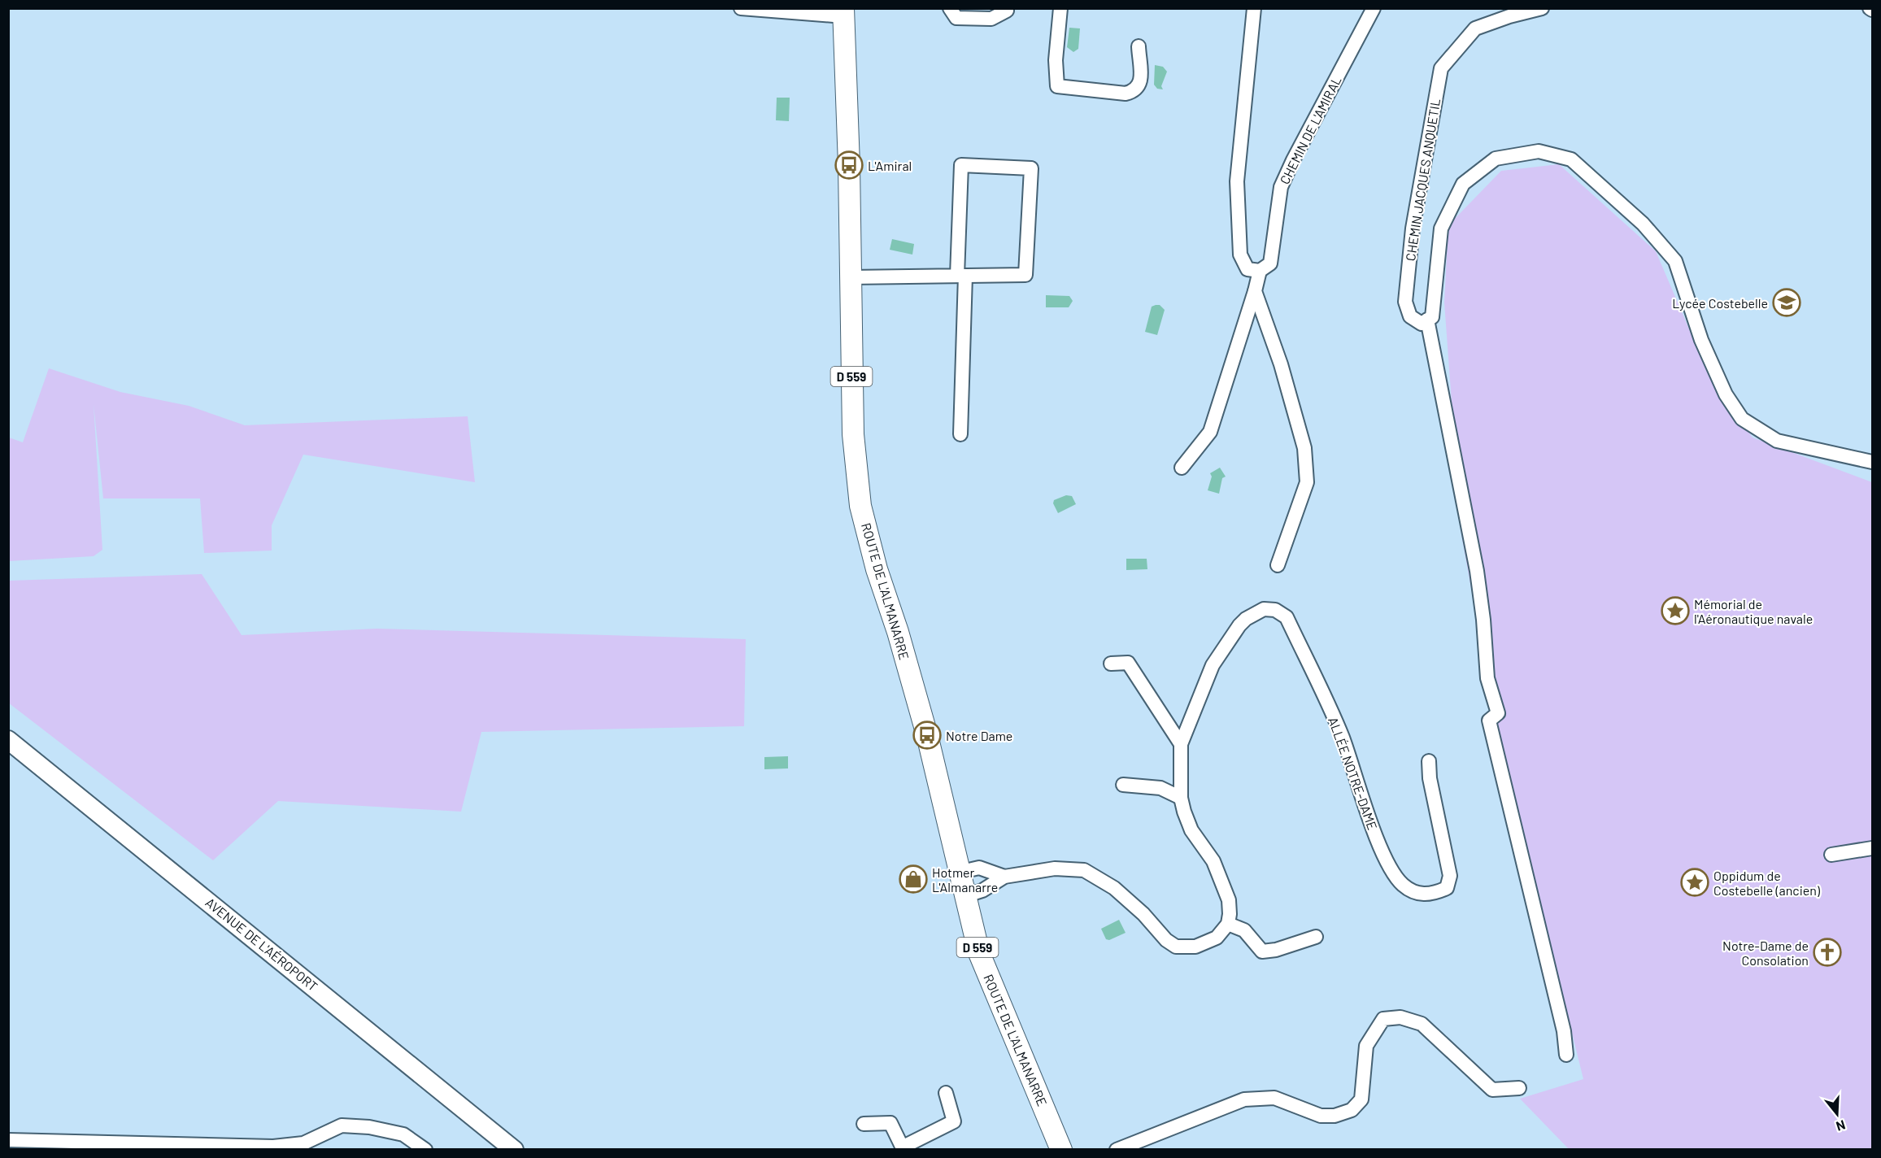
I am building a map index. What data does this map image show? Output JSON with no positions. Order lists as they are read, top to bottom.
{
  "streets": {
    "main road": ["D 559", "ROUTE DE L'ALMANARRE", "AVENUE DE L'AÉROPORT"],
    "street": ["CHEMIN DE L'AMIRAL", "CHEMIN JACQUES ANQUETIL", "ALLÉE NOTRE-DAME"]
  },
  "places": {
    "bus stop": ["L'Amiral", "Notre Dame"],
    "school or university": ["Lycée Costebelle"],
    "place": ["Mémorial de l'Aéronautique navale", "Oppidum de Costebelle (ancien)"],
    "shop": ["Hotmer L'Almanarre"],
    "church": ["Notre-Dame de Consolation"]
  },
  "north": "bottom"
}
